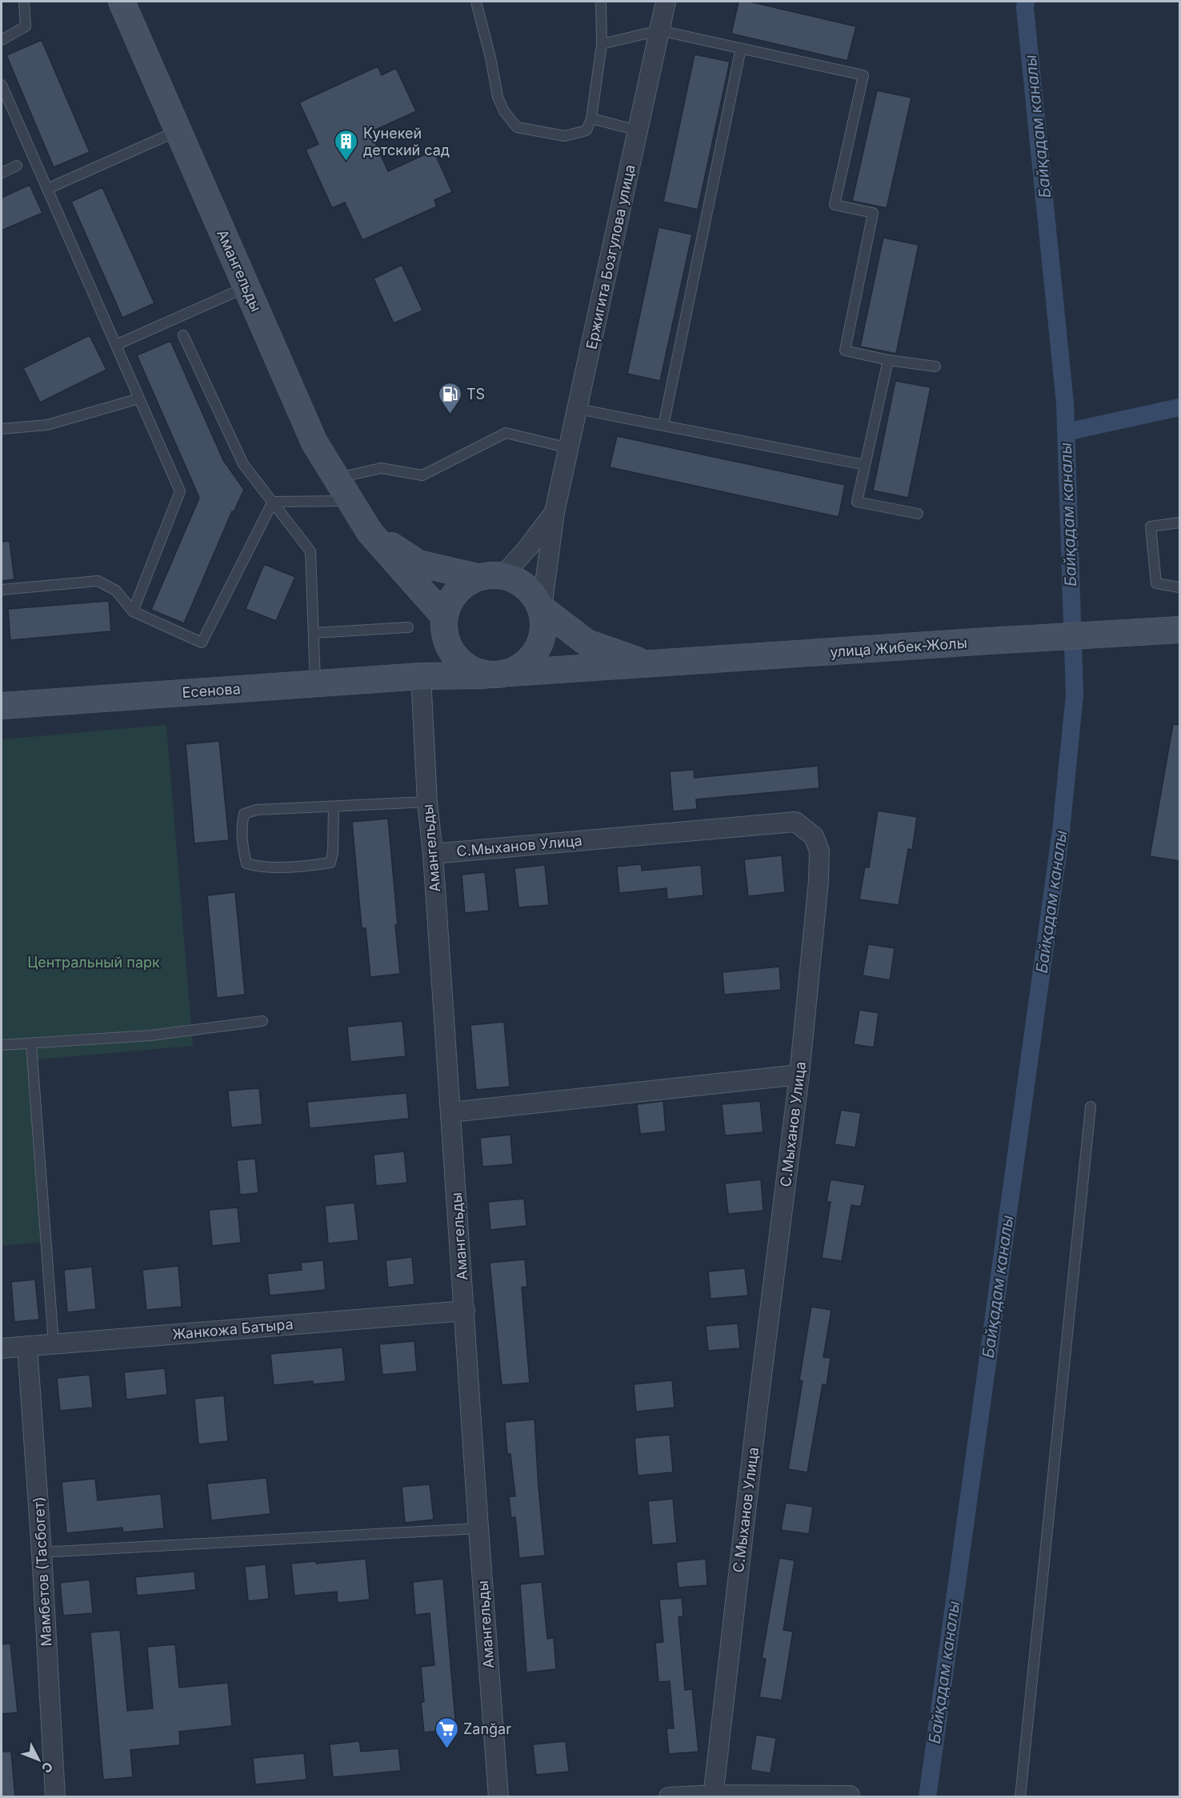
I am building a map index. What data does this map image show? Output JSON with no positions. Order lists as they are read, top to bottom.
{
  "streets": {
    "main road": ["Амангельды", "улица Жибек-Жолы", "Есенова"],
    "street": [
      "Ержигита Бозгулова улица",
      "С.Мыханов Улица",
      "Жанкожа Батыра",
      "Мамбетов (Тасбогет)"
    ]
  },
  "crossings": [
    ["Ержигита Бозгулова улица", "Амангельды"],
    ["Ержигита Бозгулова улица", "улица Жибек-Жолы"],
    ["Ержигита Бозгулова улица", "Есенова"],
    ["Амангельды", "улица Жибек-Жолы"],
    ["Амангельды", "Есенова"],
    ["Амангельды", "С.Мыханов Улица"],
    ["Амангельды", "Жанкожа Батыра"],
    ["улица Жибек-Жолы", "Есенова"],
    ["Жанкожа Батыра", "Мамбетов (Тасбогет)"]
  ],
  "water": ["Байқадам каналы"],
  "parks": ["Центральный парк"],
  "places": {
    "building": ["Кунекей детский сад"],
    "fuel station": ["TS"],
    "supermarket": ["Zanğar"]
  },
  "north": "bottom right"
}
